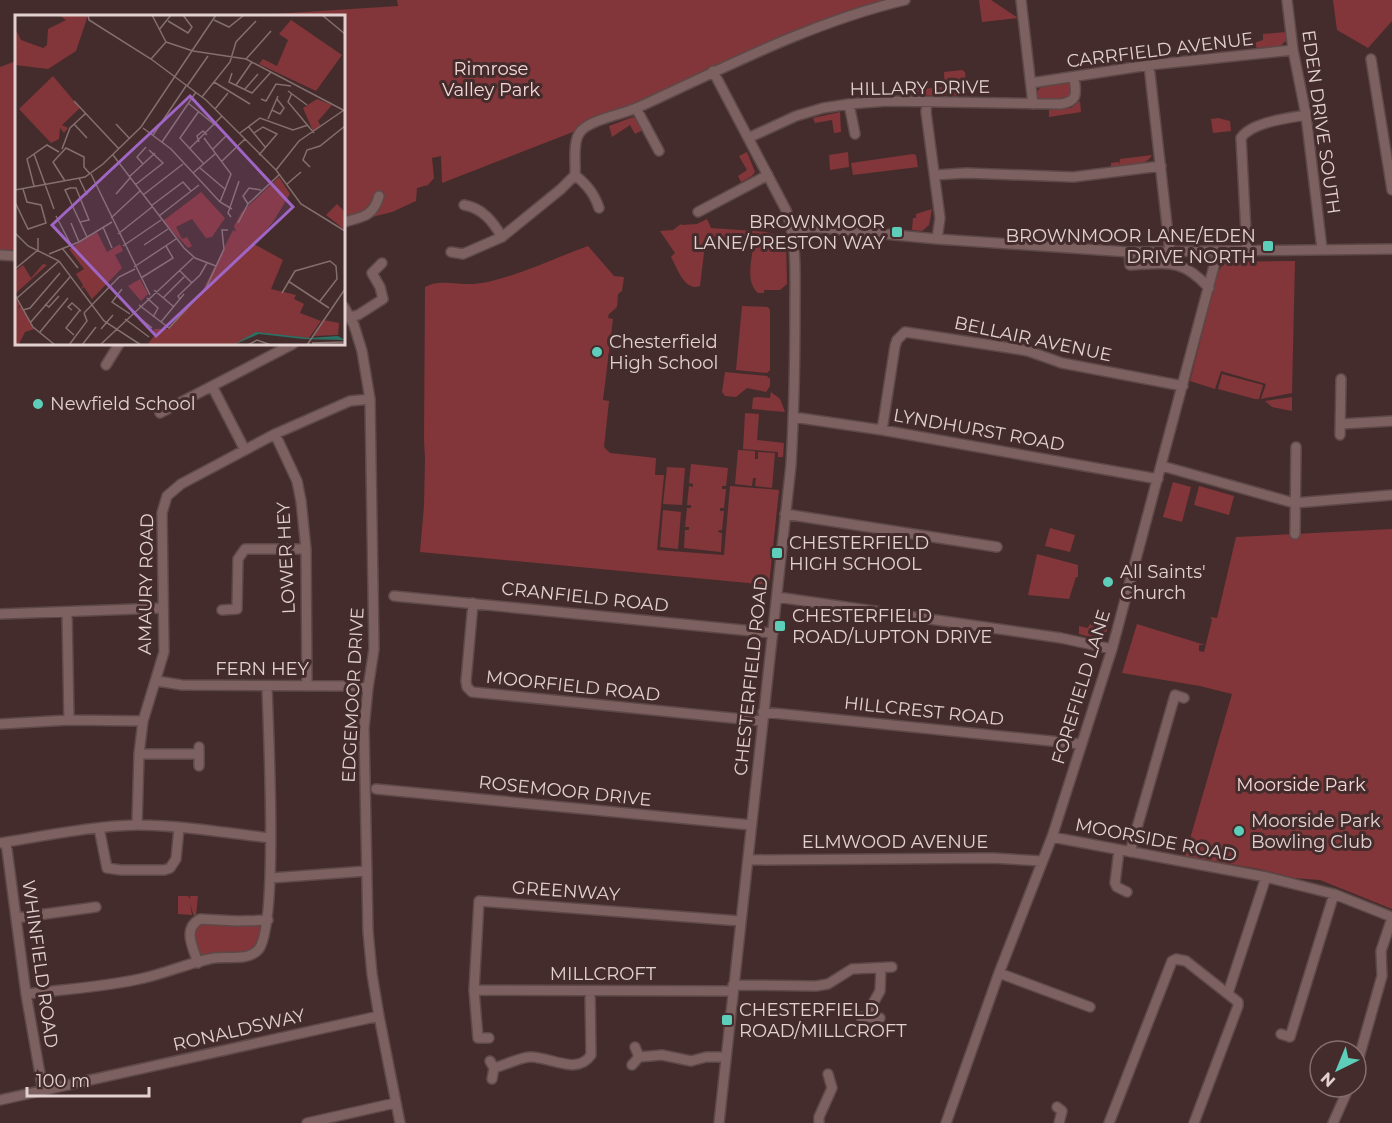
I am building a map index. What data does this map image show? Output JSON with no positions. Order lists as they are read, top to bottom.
{
  "streets": {
    "street": [
      "CARRFIELD AVENUE",
      "HILLARY DRIVE",
      "EDEN DRIVE SOUTH",
      "BELLAIR AVENUE",
      "LYNDHURST ROAD",
      "LOWER HEY",
      "AMAURY ROAD",
      "CRANFIELD ROAD",
      "FERN HEY",
      "CHESTERFIELD ROAD",
      "MOORFIELD ROAD",
      "FOREFIELD LANE",
      "EDGEMOOR DRIVE",
      "HILLCREST ROAD",
      "ROSEMOOR DRIVE",
      "MOORSIDE ROAD",
      "ELMWOOD AVENUE",
      "GREENWAY",
      "WHINFIELD ROAD",
      "MILLCROFT",
      "RONALDSWAY"
    ]
  },
  "crossings": [
    ["CARRFIELD AVENUE", "HILLARY DRIVE"],
    ["CARRFIELD AVENUE", "EDEN DRIVE SOUTH"],
    ["HILLARY DRIVE", "CHESTERFIELD ROAD"],
    ["BELLAIR AVENUE", "LYNDHURST ROAD"],
    ["BELLAIR AVENUE", "FOREFIELD LANE"],
    ["LYNDHURST ROAD", "CHESTERFIELD ROAD"],
    ["LYNDHURST ROAD", "FOREFIELD LANE"],
    ["LOWER HEY", "AMAURY ROAD"],
    ["LOWER HEY", "FERN HEY"],
    ["AMAURY ROAD", "FERN HEY"],
    ["AMAURY ROAD", "EDGEMOOR DRIVE"],
    ["CRANFIELD ROAD", "CHESTERFIELD ROAD"],
    ["CRANFIELD ROAD", "MOORFIELD ROAD"],
    ["FERN HEY", "EDGEMOOR DRIVE"],
    ["CHESTERFIELD ROAD", "MOORFIELD ROAD"],
    ["CHESTERFIELD ROAD", "HILLCREST ROAD"],
    ["CHESTERFIELD ROAD", "ROSEMOOR DRIVE"],
    ["CHESTERFIELD ROAD", "ELMWOOD AVENUE"],
    ["CHESTERFIELD ROAD", "GREENWAY"],
    ["CHESTERFIELD ROAD", "MILLCROFT"],
    ["MOORFIELD ROAD", "HILLCREST ROAD"],
    ["FOREFIELD LANE", "HILLCREST ROAD"],
    ["FOREFIELD LANE", "MOORSIDE ROAD"],
    ["FOREFIELD LANE", "ELMWOOD AVENUE"],
    ["EDGEMOOR DRIVE", "RONALDSWAY"],
    ["GREENWAY", "MILLCROFT"],
    ["WHINFIELD ROAD", "RONALDSWAY"]
  ],
  "parks": ["Rimrose Valley Park", "Moorside Park"],
  "places": {
    "transit": [
      "BROWNMOOR LANE/PRESTON WAY",
      "BROWNMOOR LANE/EDEN DRIVE NORTH",
      "CHESTERFIELD HIGH SCHOOL",
      "CHESTERFIELD ROAD/LUPTON DRIVE",
      "CHESTERFIELD ROAD/MILLCROFT"
    ],
    "other": [
      "Chesterfield High School",
      "Newfield School",
      "All Saints' Church",
      "Moorside Park Bowling Club"
    ]
  },
  "scale_bar": "100 m",
  "north": "bottom left"
}
